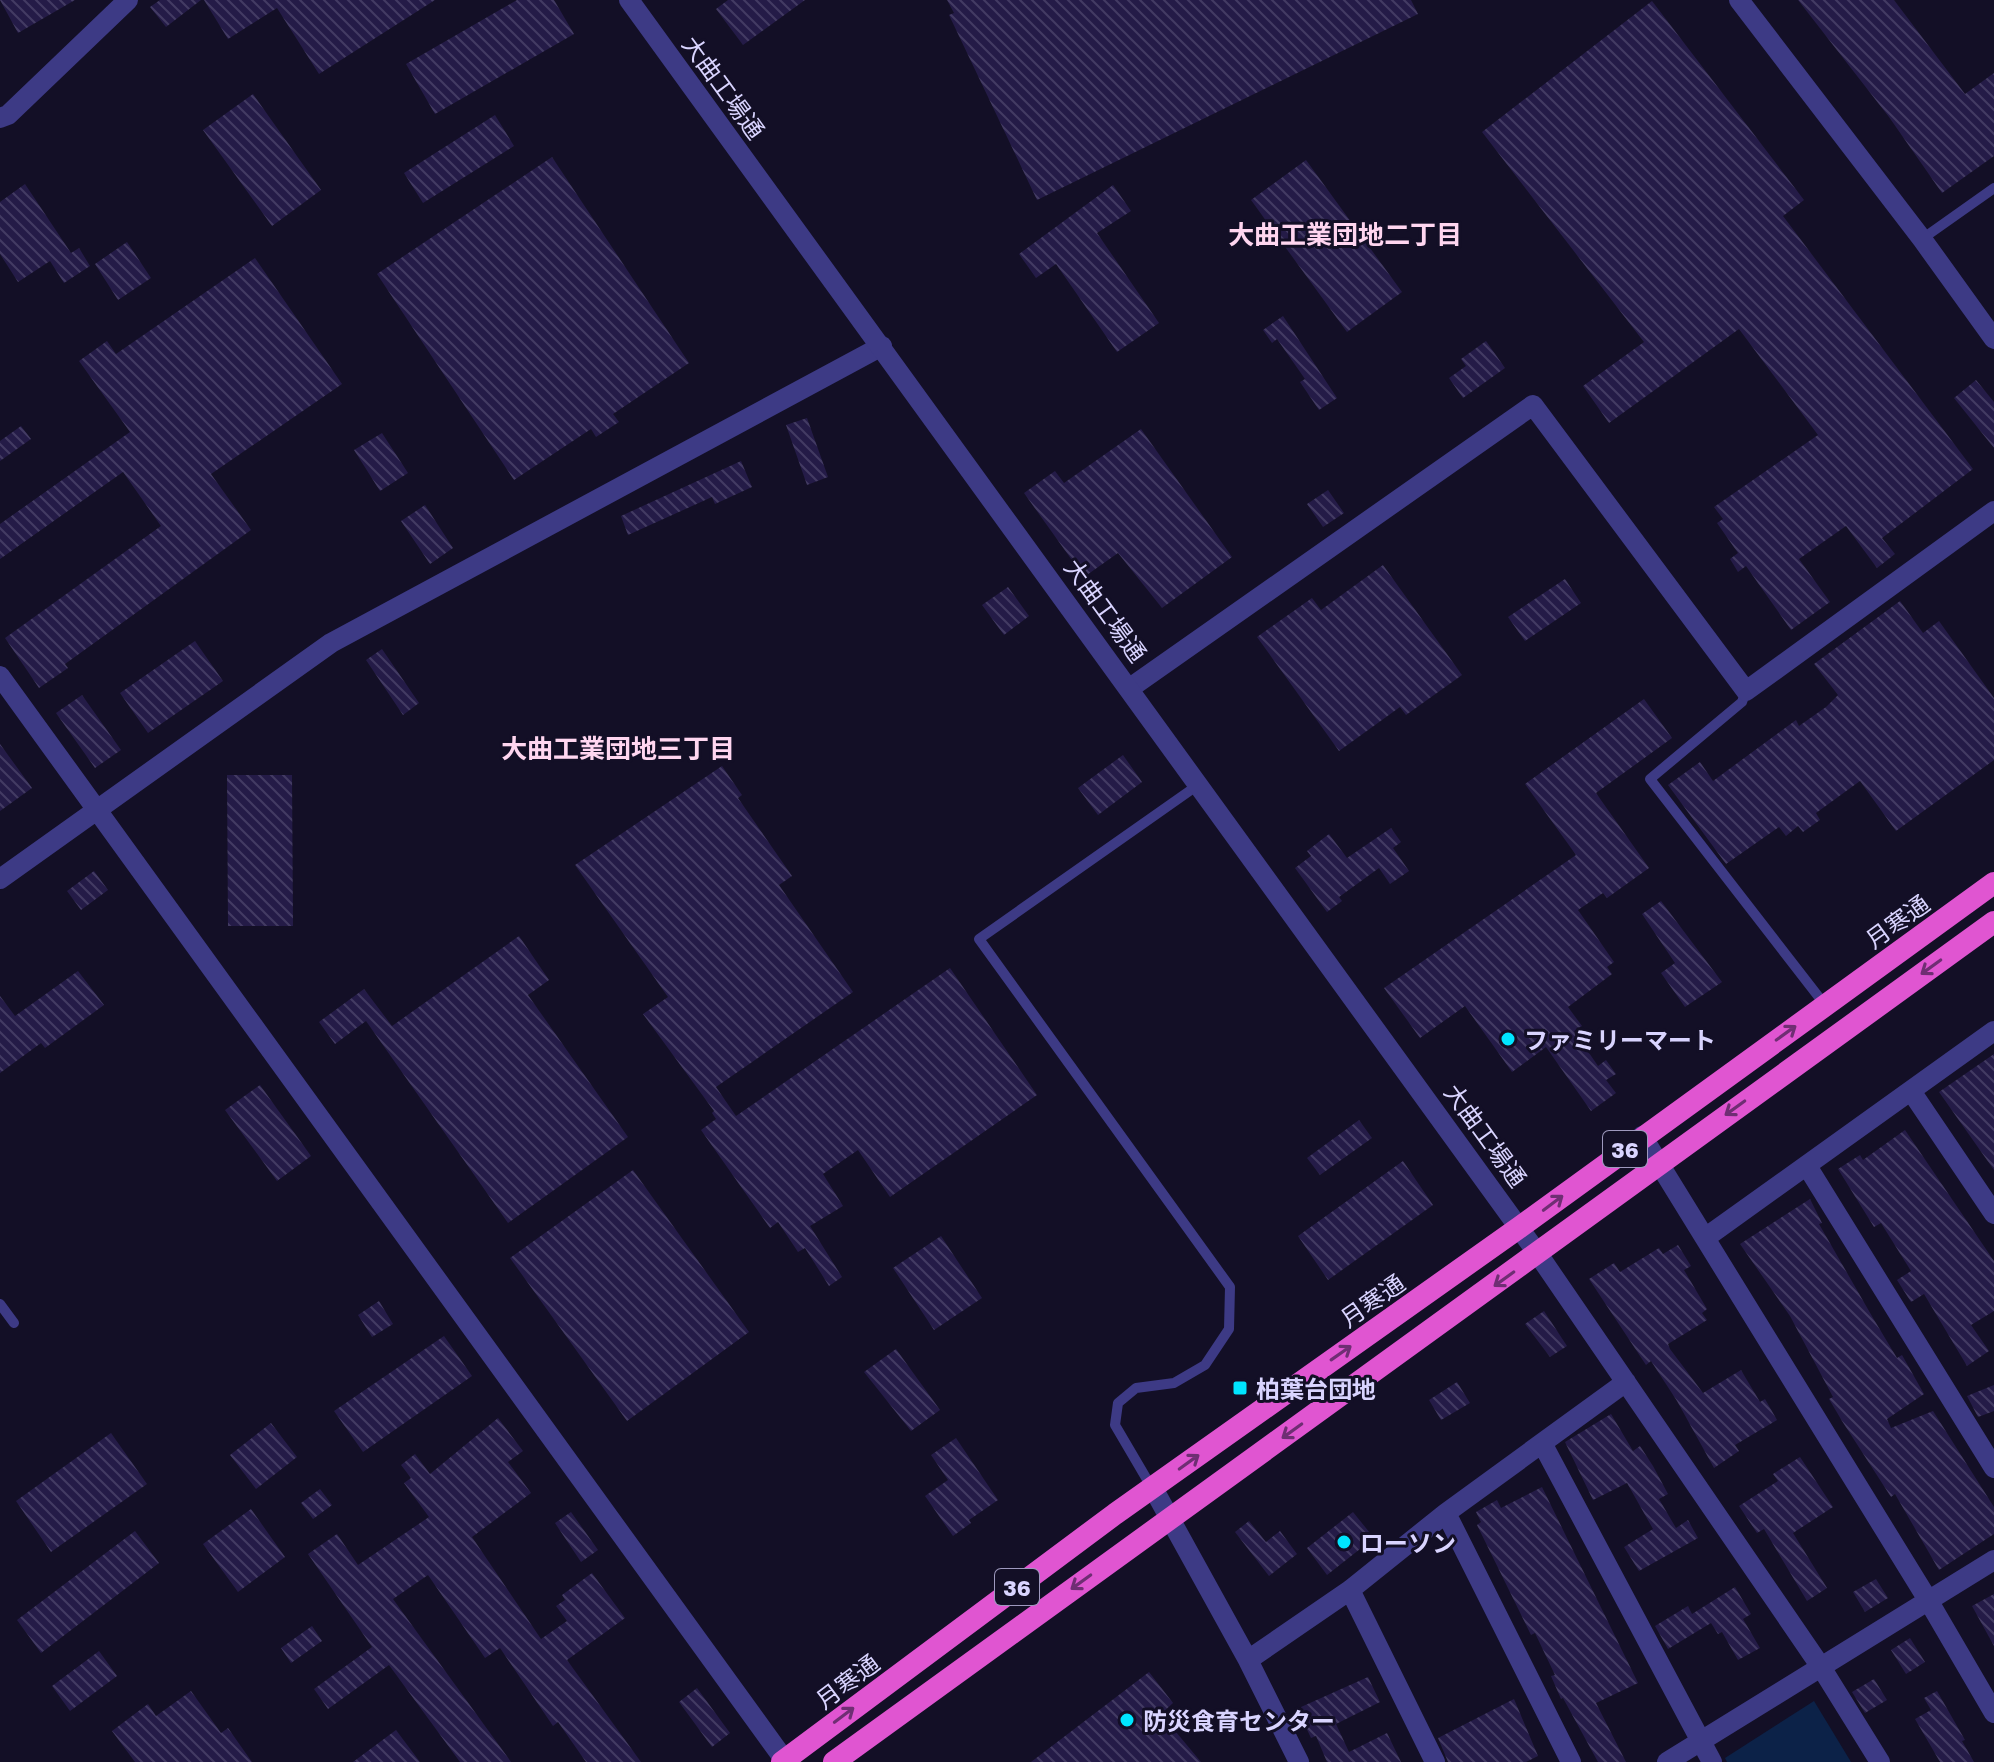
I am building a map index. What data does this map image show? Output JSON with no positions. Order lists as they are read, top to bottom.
{
  "streets": {
    "highway": ["月寒通", "36"],
    "street": ["大曲工場通"]
  },
  "crossings": [
    ["大曲工場通", "月寒通"],
    ["大曲工場通", "36"]
  ],
  "districts": ["大曲工業団地二丁目", "大曲工業団地三丁目"],
  "places": {
    "other": ["ファミリーマート", "ローソン", "防災食育センター"],
    "transit": ["柏葉台団地"]
  }
}
